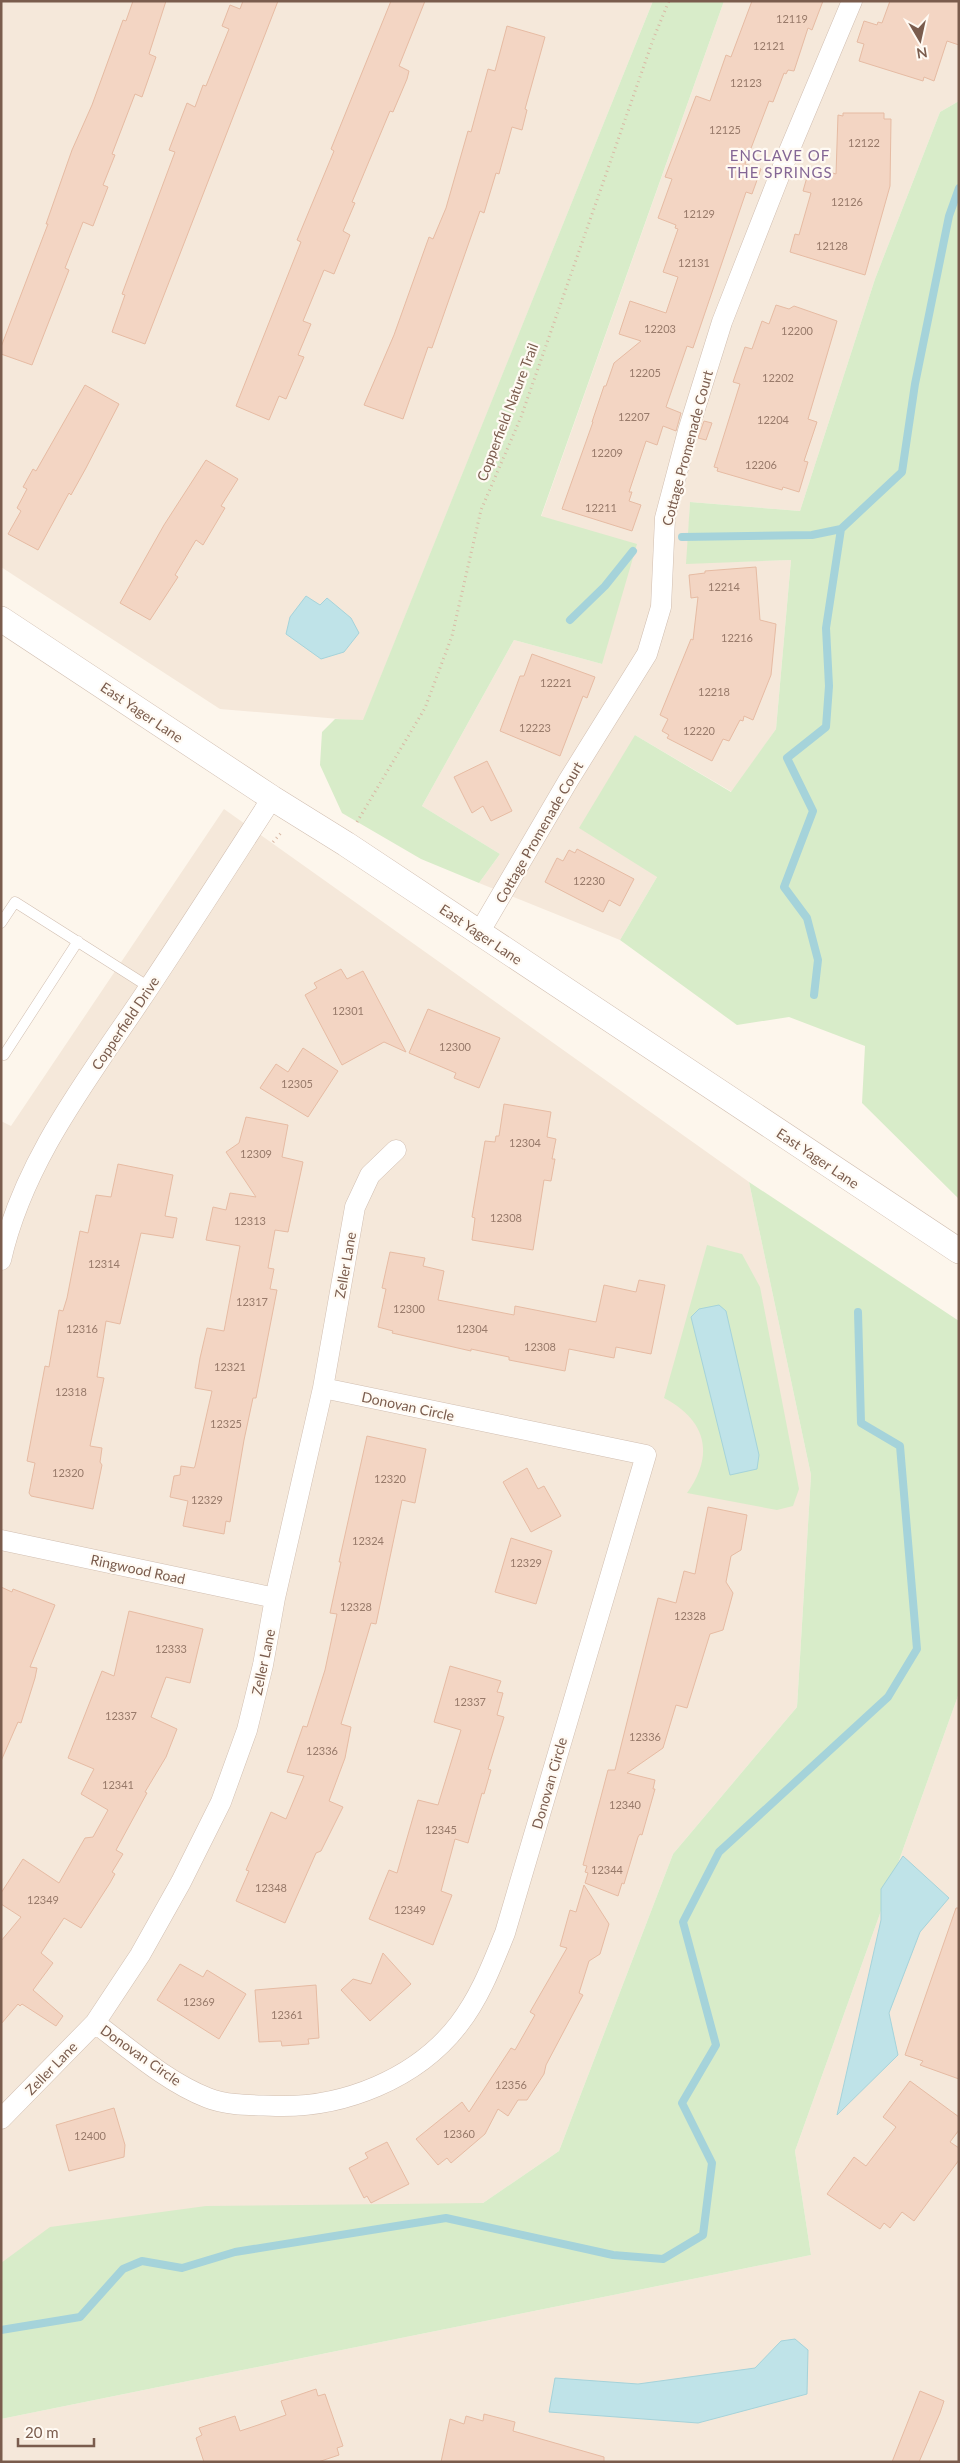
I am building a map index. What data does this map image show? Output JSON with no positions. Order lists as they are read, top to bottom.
{
  "streets": {
    "street": [
      "Cottage Promenade Court",
      "East Yager Lane",
      "Copperfield Drive",
      "Zeller Lane",
      "Donovan Circle",
      "Ringwood Road"
    ],
    "path": ["Copperfield Nature Trail"]
  },
  "crossings": [
    ["Cottage Promenade Court", "East Yager Lane"],
    ["East Yager Lane", "Copperfield Drive"],
    ["Zeller Lane", "Donovan Circle"],
    ["Zeller Lane", "Ringwood Road"]
  ],
  "districts": ["ENCLAVE OF THE SPRINGS"],
  "house_numbers": [
    "12119",
    "12121",
    "12123",
    "12125",
    "12122",
    "12126",
    "12129",
    "12128",
    "12131",
    "12203",
    "12200",
    "12205",
    "12202",
    "12207",
    "12204",
    "12209",
    "12206",
    "12211",
    "12214",
    "12216",
    "12221",
    "12218",
    "12223",
    "12220",
    "12230",
    "12301",
    "12300",
    "12305",
    "12304",
    "12309",
    "12308",
    "12313",
    "12314",
    "12317",
    "12300",
    "12316",
    "12304",
    "12308",
    "12321",
    "12318",
    "12325",
    "12320",
    "12320",
    "12329",
    "12324",
    "12329",
    "12328",
    "12328",
    "12333",
    "12337",
    "12337",
    "12336",
    "12336",
    "12341",
    "12340",
    "12345",
    "12344",
    "12348",
    "12349",
    "12349",
    "12369",
    "12361",
    "12356",
    "12360",
    "12400"
  ],
  "scale_bar": "20 m",
  "north": "bottom"
}
